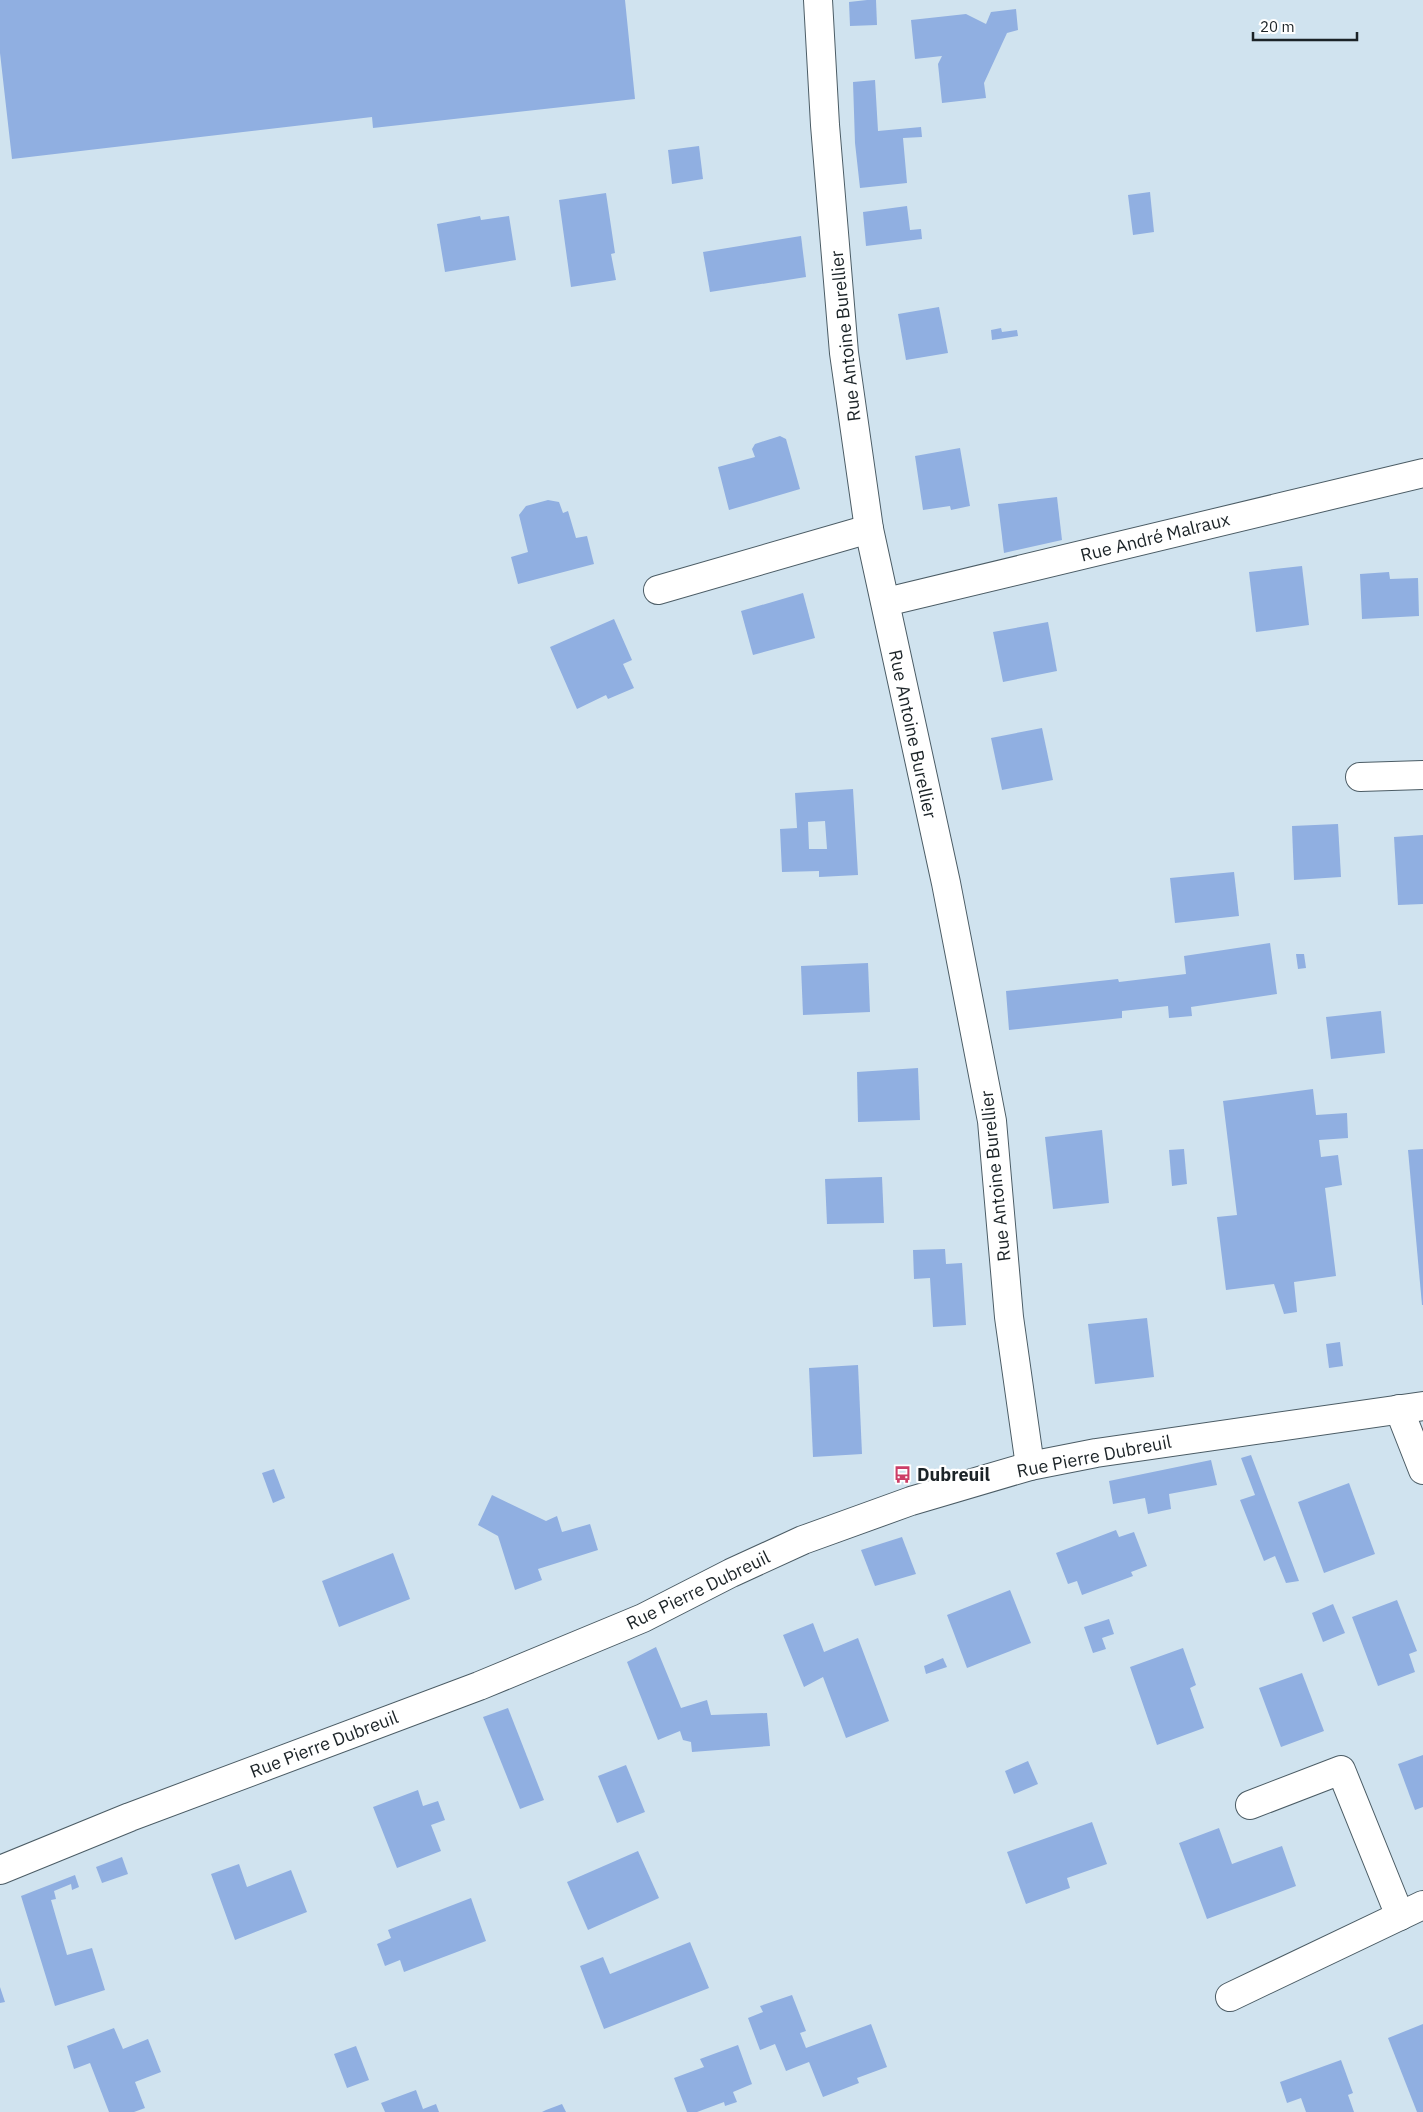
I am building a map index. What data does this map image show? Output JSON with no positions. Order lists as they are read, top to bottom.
{
  "streets": {
    "street": ["Rue Antoine Burellier", "Rue André Malraux", "Rue Pierre Dubreuil"]
  },
  "crossings": [
    ["Rue Antoine Burellier", "Rue André Malraux"],
    ["Rue Antoine Burellier", "Rue Pierre Dubreuil"]
  ],
  "places": {
    "bus stop": ["Dubreuil"]
  },
  "scale_bar": "20 m"
}
